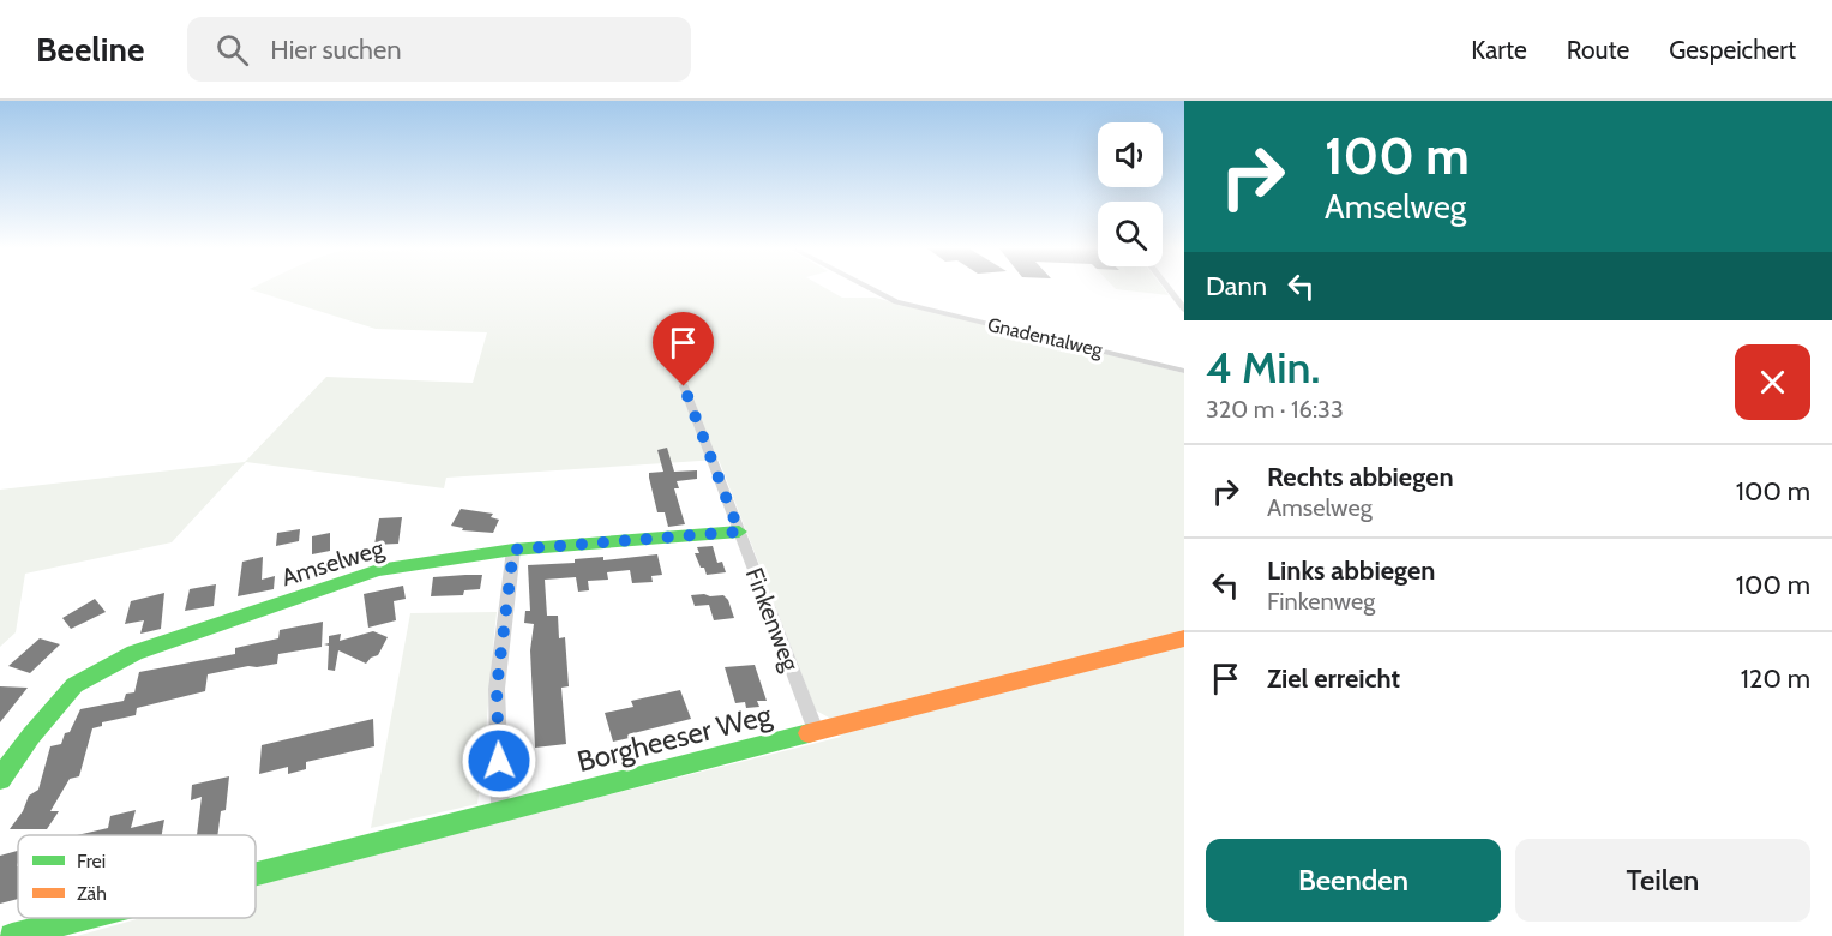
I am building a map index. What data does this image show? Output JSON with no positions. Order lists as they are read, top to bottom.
{
  "streets": {
    "street": [
      "Gnadentalweg",
      "Amselweg",
      "Finkenweg",
      "Borgheeser Weg"
    ]
  },
  "crossings": [
    ["Amselweg", "Finkenweg"],
    ["Finkenweg", "Borgheeser Weg"]
  ],
  "legend": ["Frei", "Zäh"],
  "page": {
    "header": "Beeline",
    "search": "Hier suchen",
    "nav": ["Karte", "Route", "Gespeichert"],
    "turn": ["100 m", "Amselweg"],
    "then": "Dann",
    "heading": ["4 Min.", "320 m · 16:33"],
    "list": [
      {
        "name": "Rechts abbiegen",
        "note": "Amselweg",
        "value": "100 m"
      },
      {
        "name": "Links abbiegen",
        "note": "Finkenweg",
        "value": "100 m"
      },
      {
        "name": "Ziel erreicht",
        "value": "120 m"
      }
    ],
    "buttons": ["Beenden", "Teilen"]
  }
}
